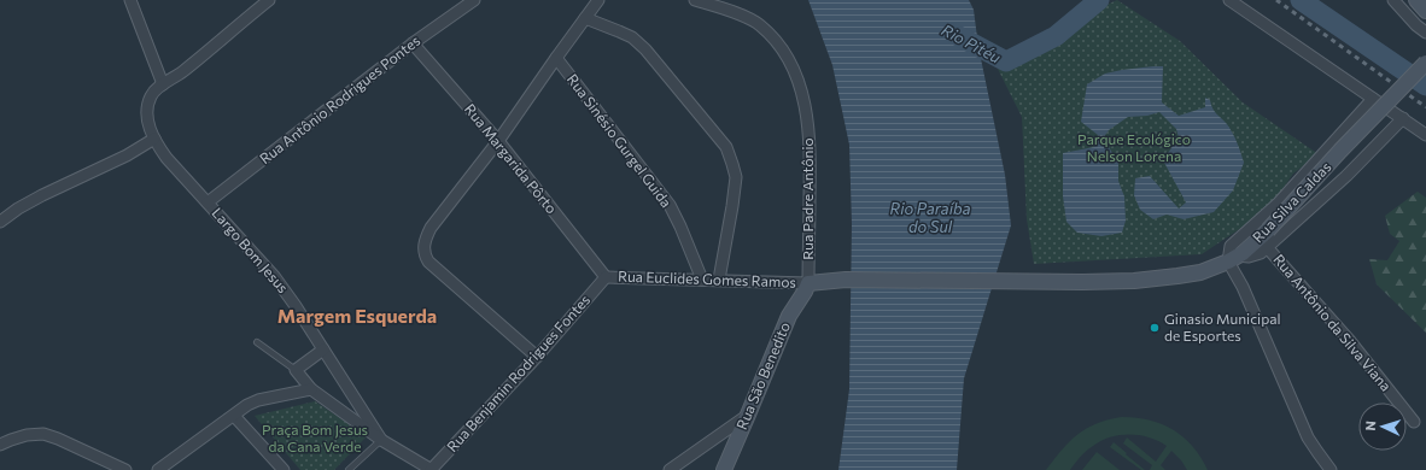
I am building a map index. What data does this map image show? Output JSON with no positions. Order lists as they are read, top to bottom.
{
  "streets": {
    "main road": ["Rua Silva Caldas", "Rua São Benedito"],
    "street": [
      "Rua Antônio Rodrigues Pontes",
      "Rua Sinésio Gurgel Guida",
      "Rua Margarida Pôrto",
      "Rua Padre Antônio",
      "Largo Bom Jesus",
      "Rua Euclides Gomes Ramos",
      "Rua Antônio da Silva Viana",
      "Rua Benjamin Rodrigues Fontes"
    ]
  },
  "crossings": [
    ["Rua Antônio Rodrigues Pontes", "Rua Margarida Pôrto"],
    ["Rua Antônio Rodrigues Pontes", "Largo Bom Jesus"],
    ["Rua Sinésio Gurgel Guida", "Rua Euclides Gomes Ramos"],
    ["Rua Margarida Pôrto", "Rua Euclides Gomes Ramos"],
    ["Rua Margarida Pôrto", "Rua Benjamin Rodrigues Fontes"],
    ["Rua Padre Antônio", "Rua Silva Caldas"],
    ["Rua Padre Antônio", "Rua Euclides Gomes Ramos"],
    ["Rua Padre Antônio", "Rua São Benedito"],
    ["Rua Silva Caldas", "Rua Euclides Gomes Ramos"],
    ["Rua Silva Caldas", "Rua São Benedito"],
    ["Rua Euclides Gomes Ramos", "Rua Benjamin Rodrigues Fontes"],
    ["Rua Euclides Gomes Ramos", "Rua São Benedito"]
  ],
  "districts": ["Margem Esquerda"],
  "water": ["Rio Pitéu", "Rio Paraíba do Sul"],
  "parks": ["Parque Ecológico Nelson Lorena", "Praça Bom Jesus da Cana Verde"],
  "places": ["Ginasio Municipal de Esportes"],
  "north": "left"
}
